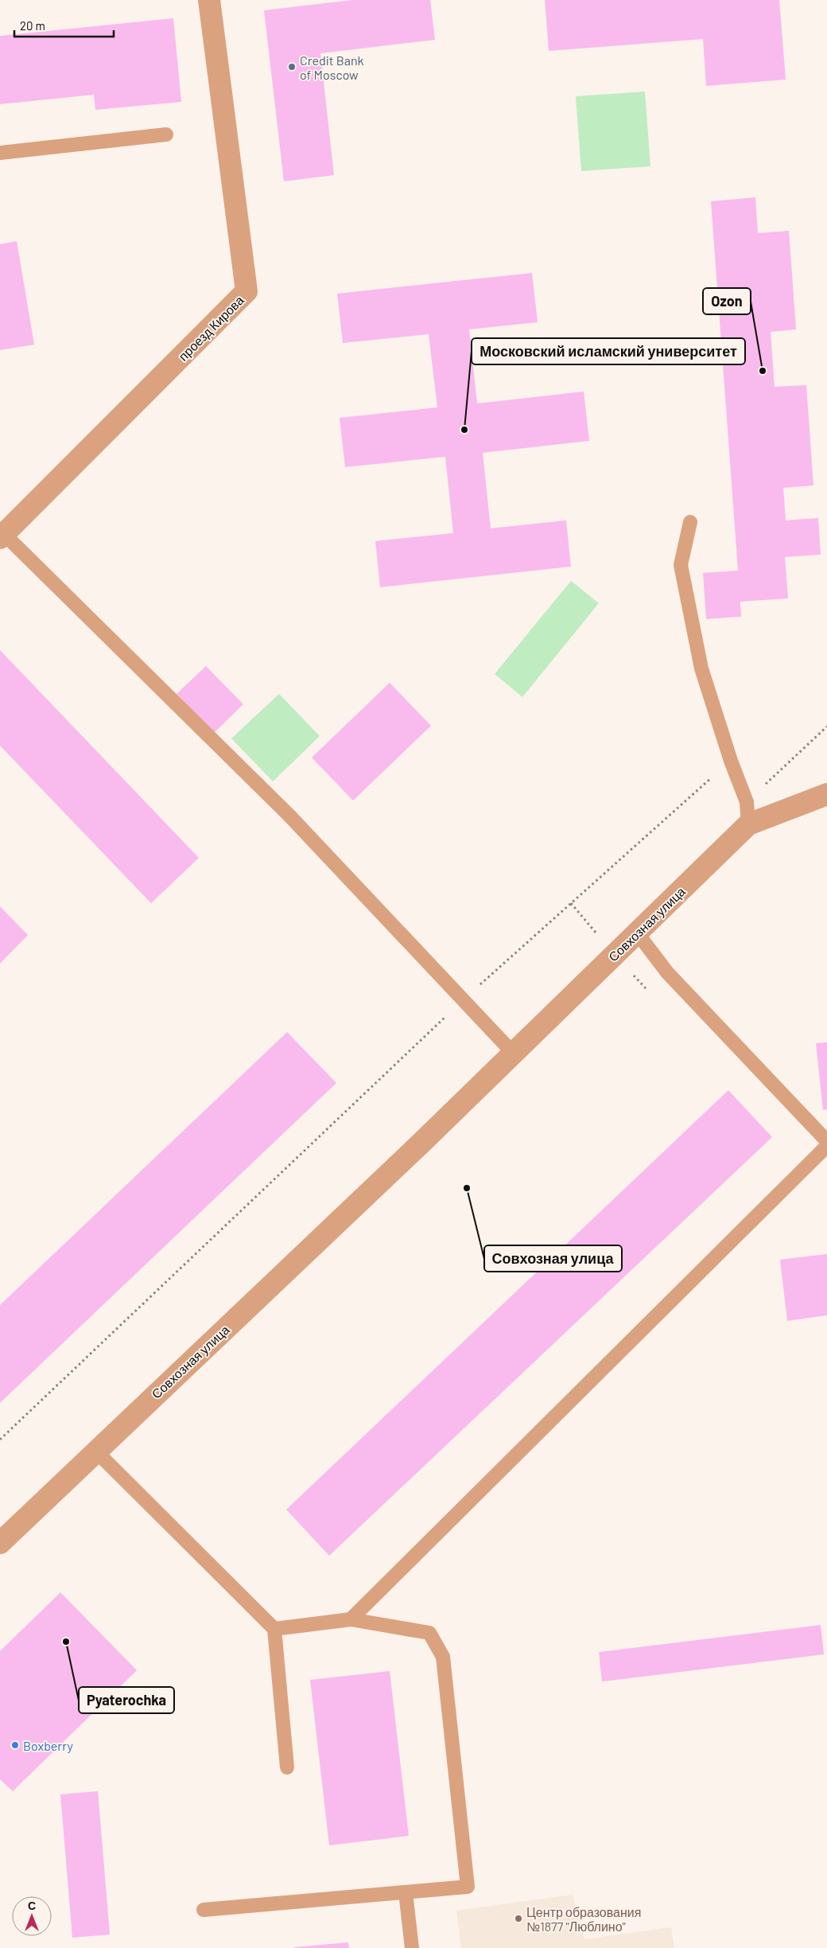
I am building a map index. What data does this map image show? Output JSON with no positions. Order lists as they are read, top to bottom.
{
  "streets": {
    "street": ["проезд Кирова", "Совхозная улица"]
  },
  "places": [
    "Credit Bank of Moscow",
    "Ozon",
    "Московский исламский университет",
    "Совхозная улица",
    "Pyaterochka",
    "Boxberry",
    "Центр образования №1877 \"Люблино\""
  ],
  "scale_bar": "20 m",
  "north": "top"
}
